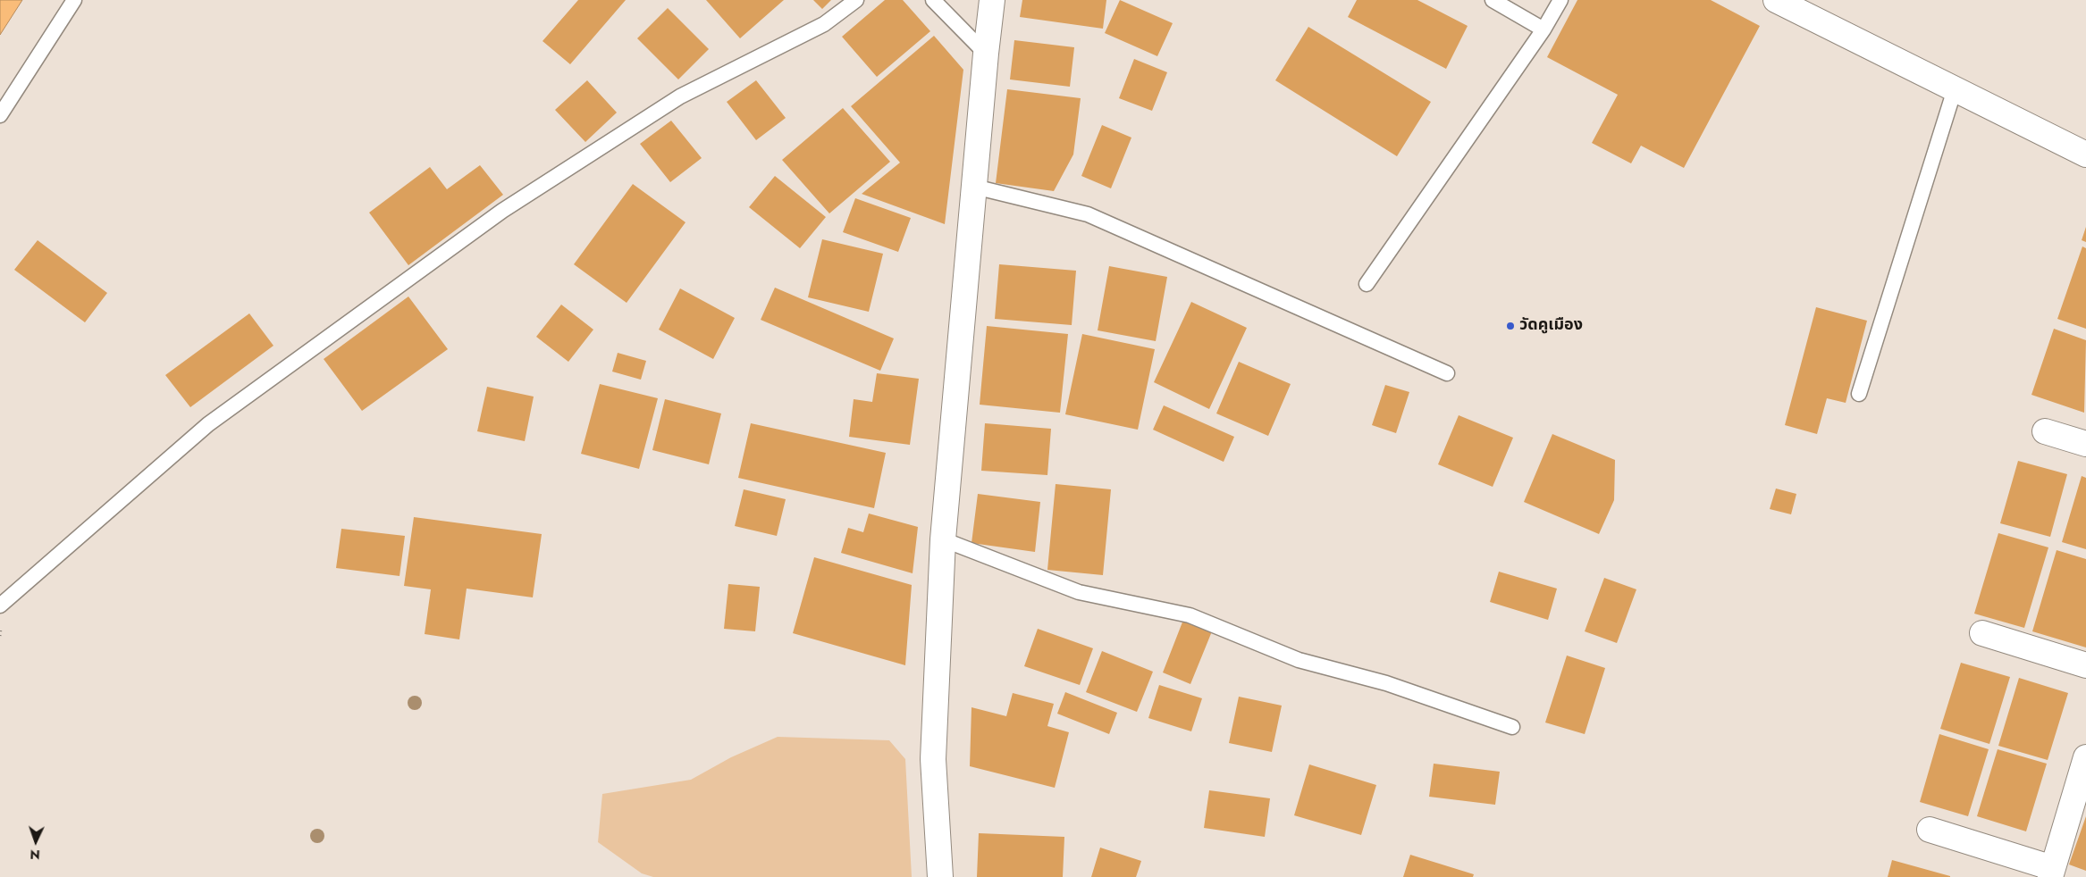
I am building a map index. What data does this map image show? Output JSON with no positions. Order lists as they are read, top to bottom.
{
  "places": ["วัดคูเมือง"],
  "north": "bottom"
}
